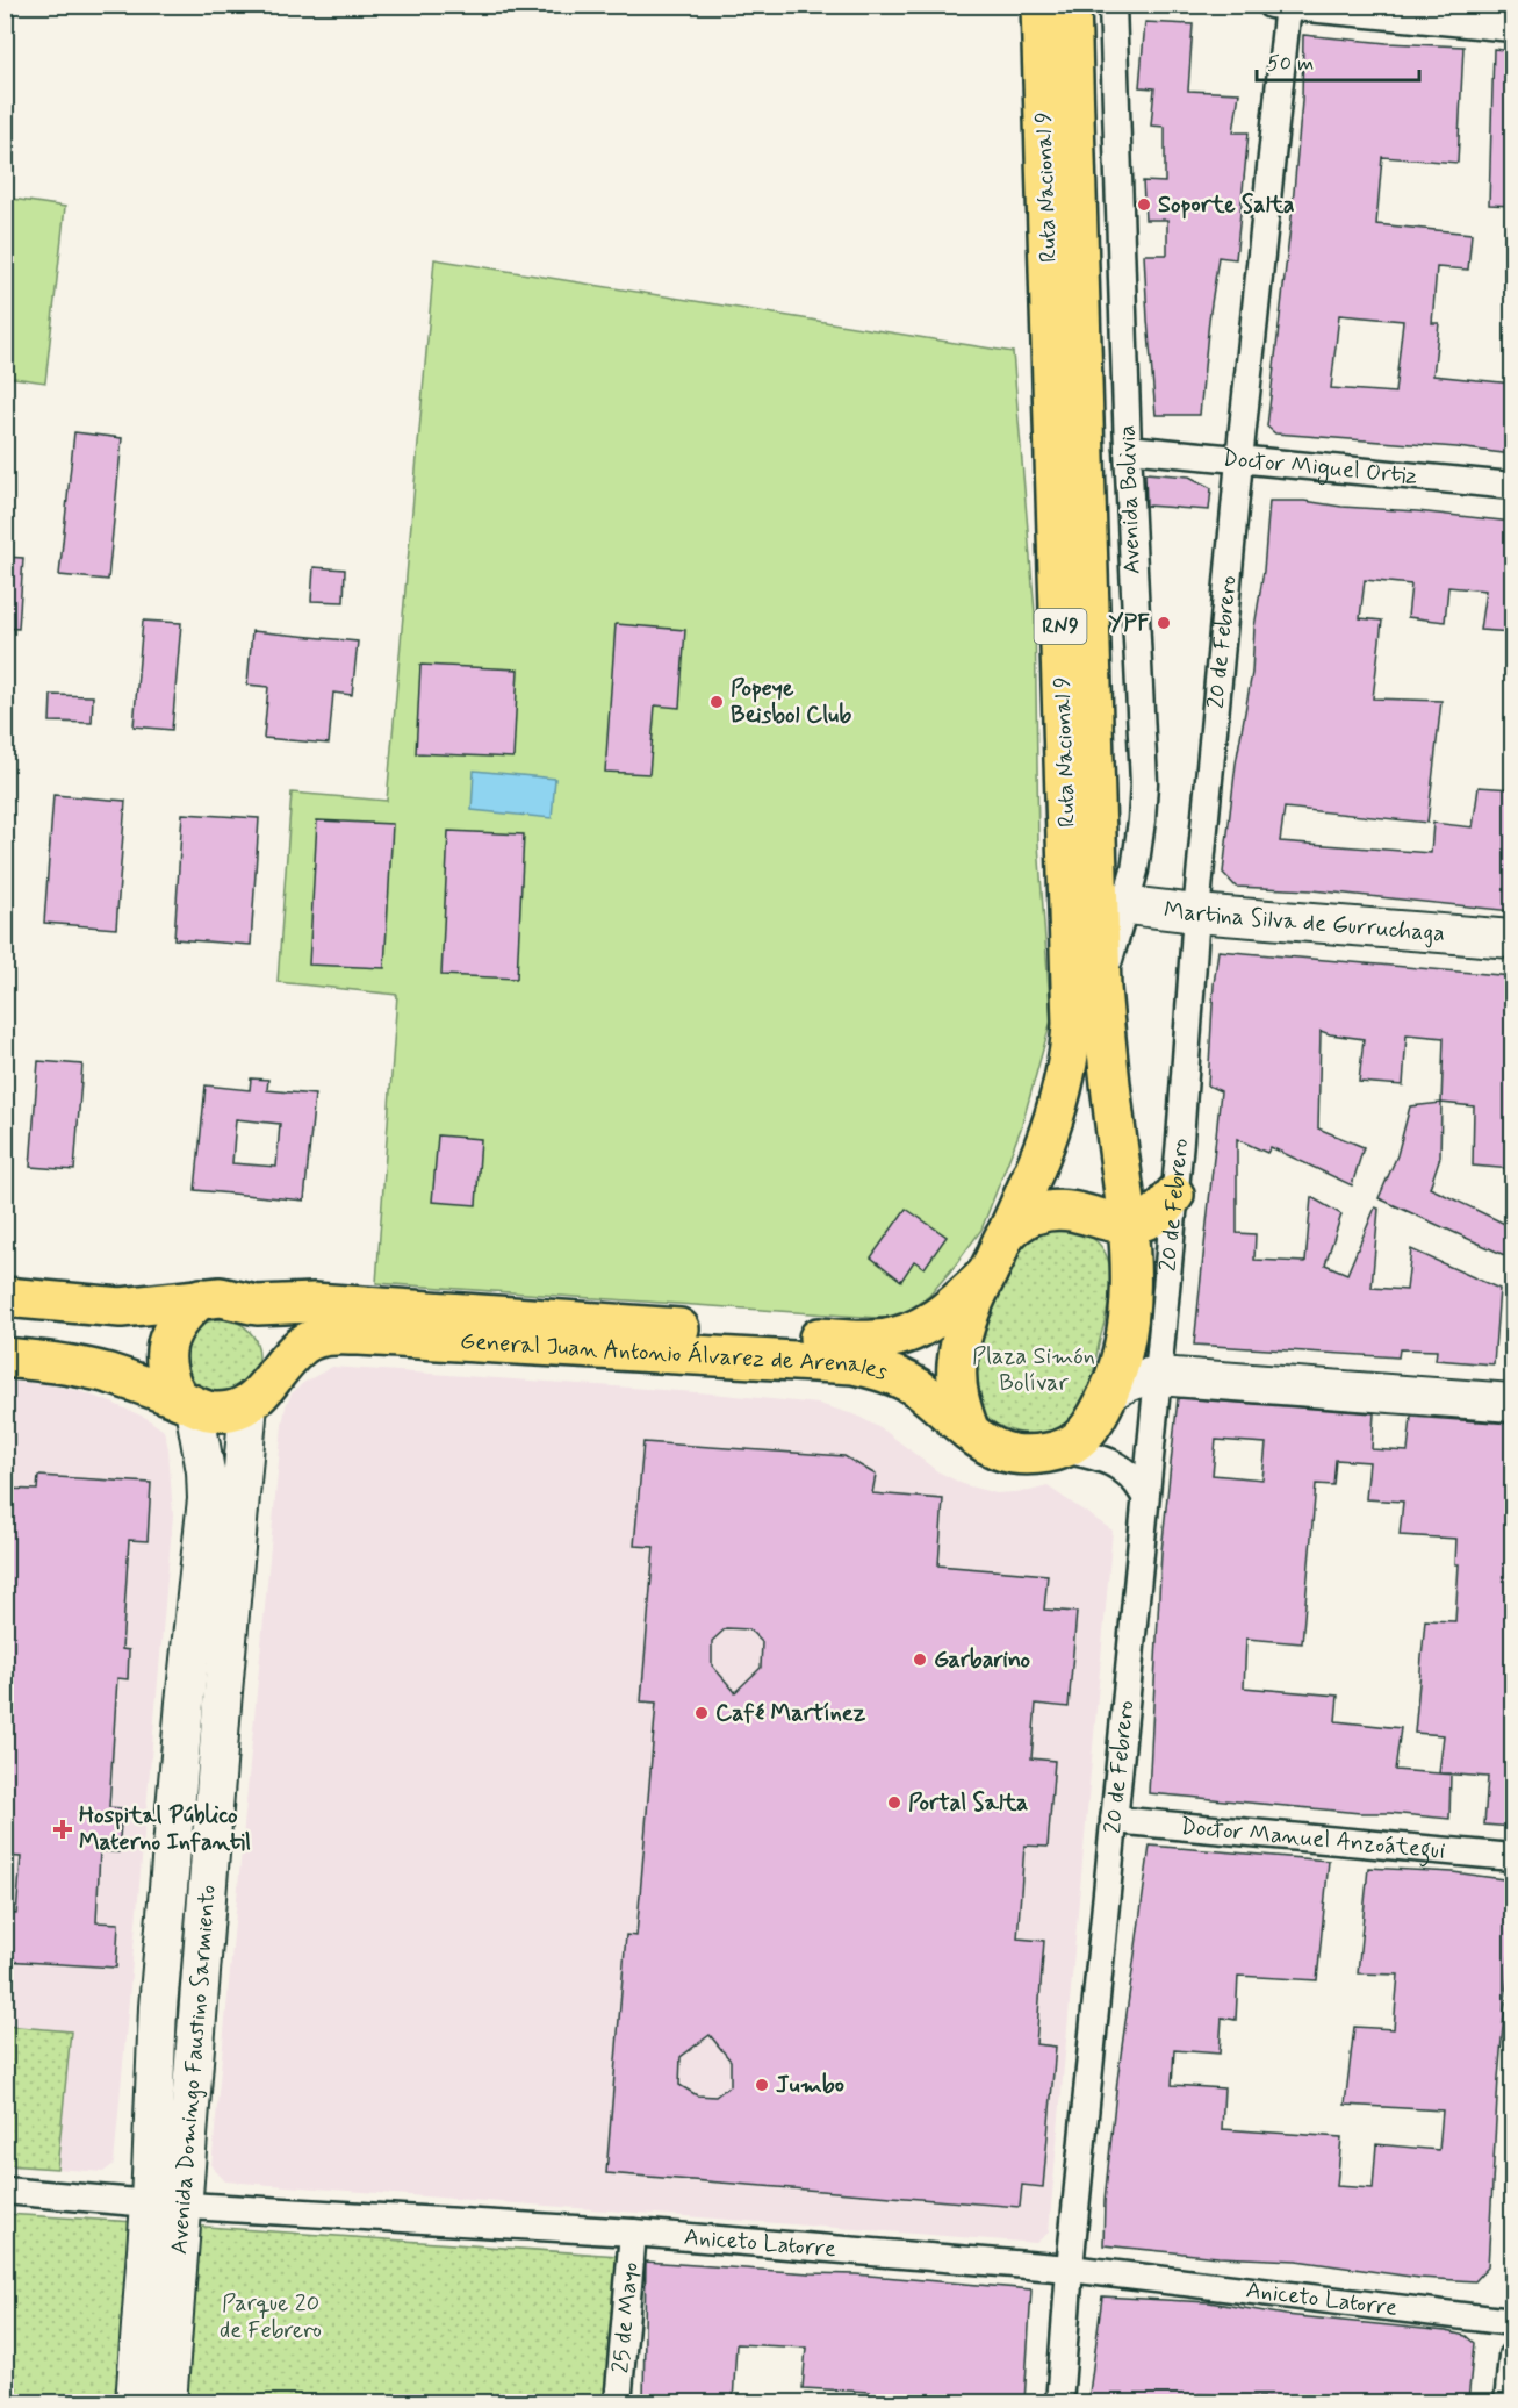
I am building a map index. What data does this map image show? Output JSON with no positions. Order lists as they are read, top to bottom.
{
  "streets": {
    "main road": [
      "Ruta Nacional 9",
      "RN9",
      "Martina Silva de Gurruchaga",
      "General Juan Antonio Álvarez de Arenales",
      "Avenida Domingo Faustino Sarmiento"
    ],
    "street": [
      "Doctor Miguel Ortiz",
      "Avenida Bolivia",
      "20 de Febrero",
      "Doctor Manuel Anzoátegui",
      "Aniceto Latorre",
      "25 de Mayo"
    ]
  },
  "crossings": [
    ["Ruta Nacional 9", "Avenida Bolivia"],
    ["Ruta Nacional 9", "Martina Silva de Gurruchaga"],
    ["Ruta Nacional 9", "General Juan Antonio Álvarez de Arenales"],
    ["Doctor Miguel Ortiz", "Avenida Bolivia"],
    ["Doctor Miguel Ortiz", "20 de Febrero"],
    ["Avenida Bolivia", "Martina Silva de Gurruchaga"],
    ["20 de Febrero", "Martina Silva de Gurruchaga"],
    ["20 de Febrero", "General Juan Antonio Álvarez de Arenales"],
    ["20 de Febrero", "Doctor Manuel Anzoátegui"],
    ["20 de Febrero", "Aniceto Latorre"],
    ["General Juan Antonio Álvarez de Arenales", "Avenida Domingo Faustino Sarmiento"],
    ["Avenida Domingo Faustino Sarmiento", "Aniceto Latorre"],
    ["Aniceto Latorre", "25 de Mayo"]
  ],
  "parks": ["Plaza Simón Bolívar", "Parque 20 de Febrero"],
  "places": {
    "other": [
      "Soporte Salta",
      "YPF",
      "Popeye Beisbol Club",
      "Garbarino",
      "Café Martínez",
      "Portal Salta",
      "Jumbo"
    ],
    "health": ["Hospital Público Materno Infantil"]
  },
  "scale_bar": "50 m"
}
